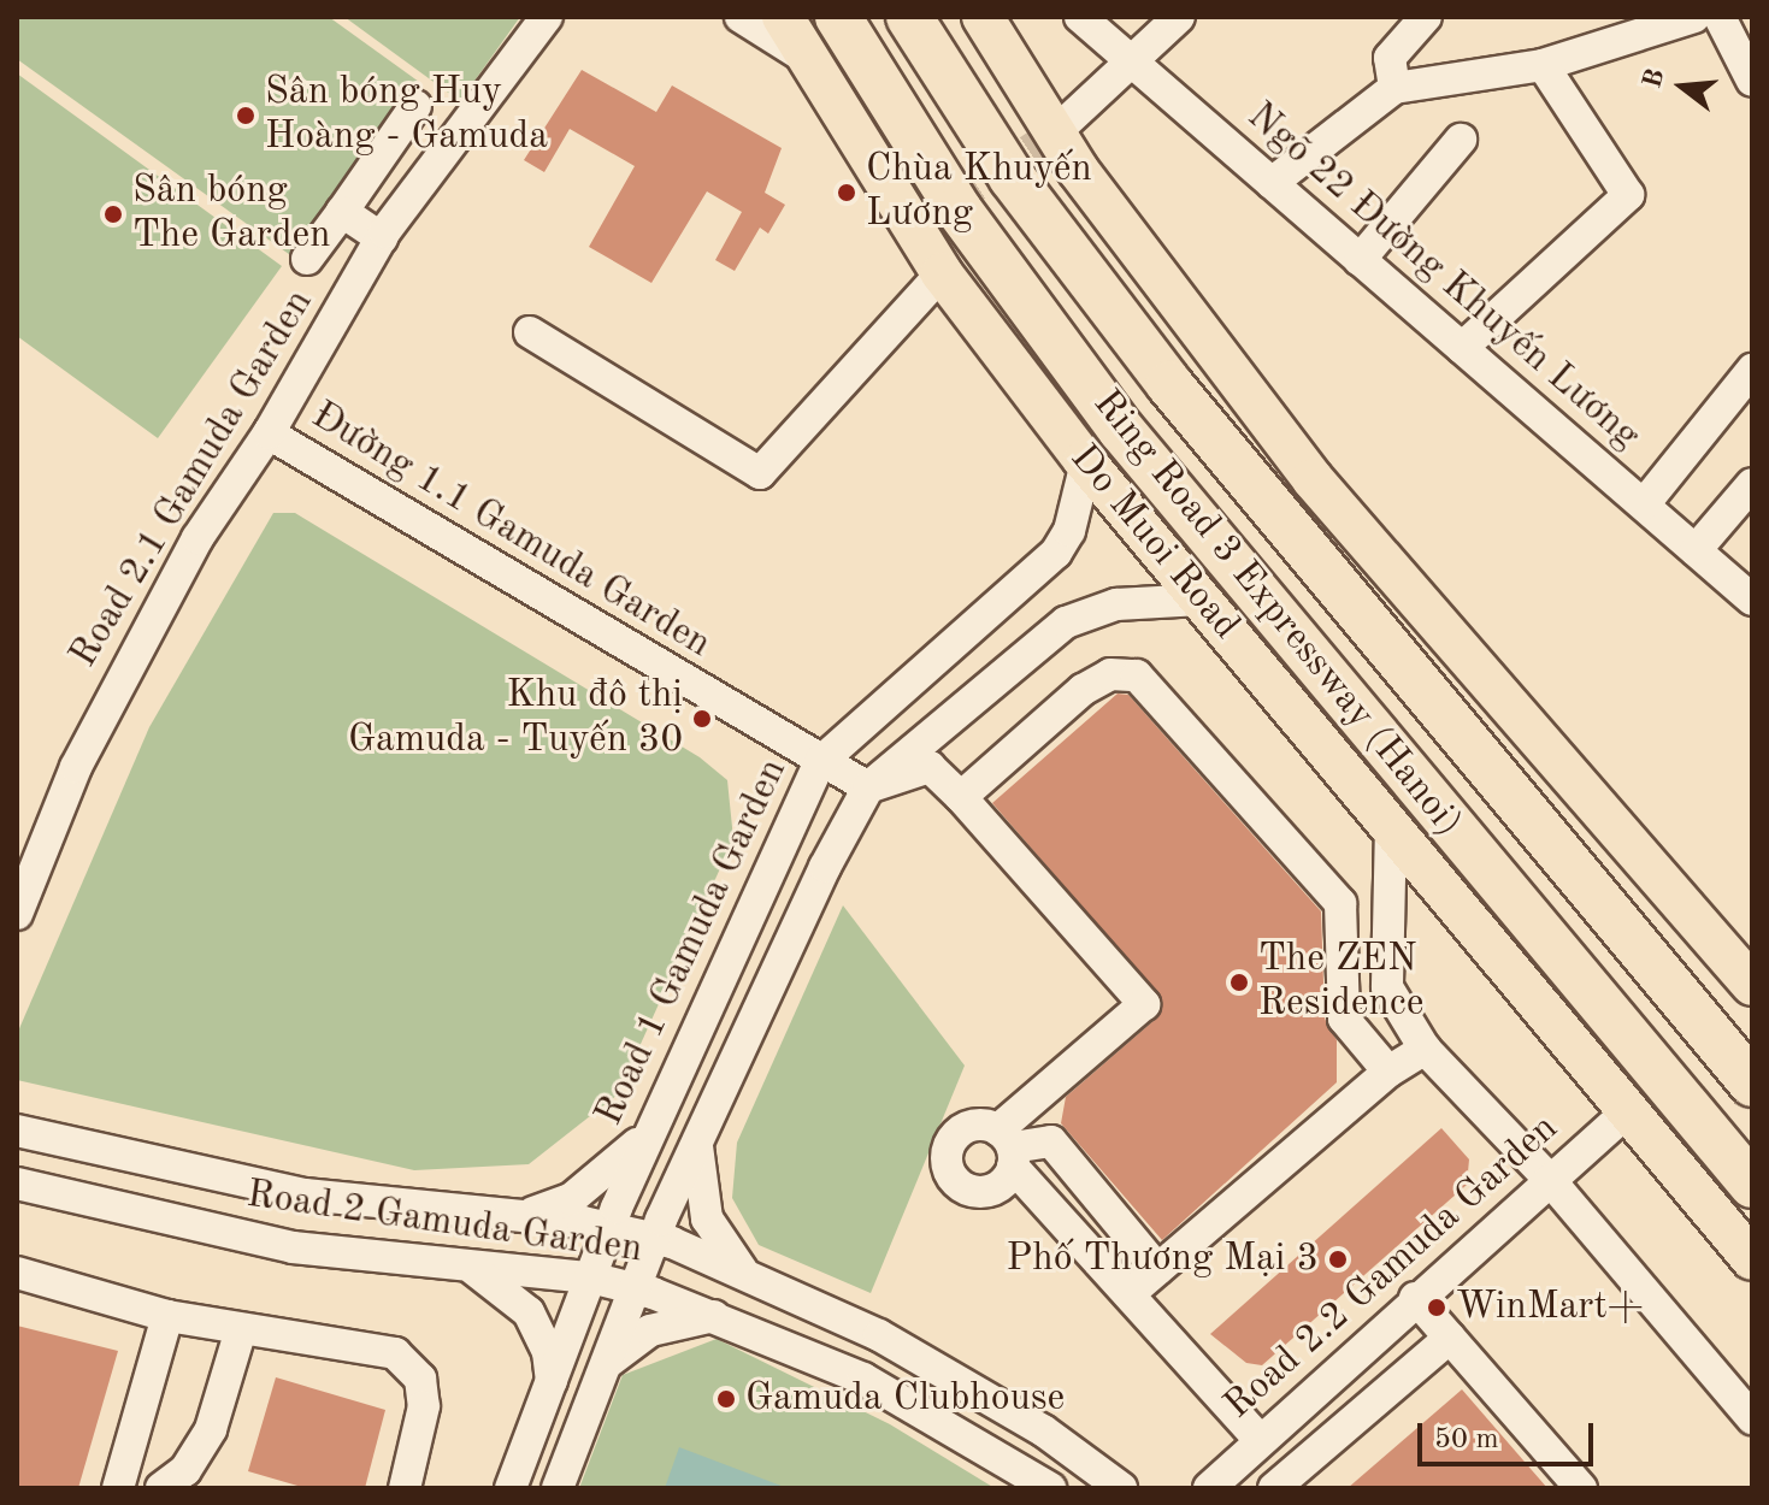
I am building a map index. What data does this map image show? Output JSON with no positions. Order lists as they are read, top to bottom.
{
  "streets": {
    "highway": ["Ring Road 3 Expressway (Hanoi)"],
    "main road": ["Do Muoi Road"],
    "street": [
      "Ngõ 22 Đường Khuyến Lương",
      "Road 2.1 Gamuda Garden",
      "Đường 1.1 Gamuda Garden",
      "Road 1 Gamuda Garden",
      "Road 2 Gamuda Garden",
      "Road 2.2 Gamuda Garden"
    ]
  },
  "crossings": [
    ["Road 2.1 Gamuda Garden", "Đường 1.1 Gamuda Garden"],
    ["Đường 1.1 Gamuda Garden", "Road 1 Gamuda Garden"],
    ["Do Muoi Road", "Road 1 Gamuda Garden"],
    ["Do Muoi Road", "Road 2.2 Gamuda Garden"],
    ["Road 1 Gamuda Garden", "Road 2 Gamuda Garden"]
  ],
  "places": [
    "Sân bóng Huy Hoàng - Gamuda",
    "Chùa Khuyến Lương",
    "Sân bóng The Garden",
    "Khu đô thị Gamuda - Tuyến 30",
    "The ZEN Residence",
    "Phố Thương Mại 3",
    "WinMart+",
    "Gamuda Clubhouse"
  ],
  "scale_bar": "50 m",
  "north": "left"
}
